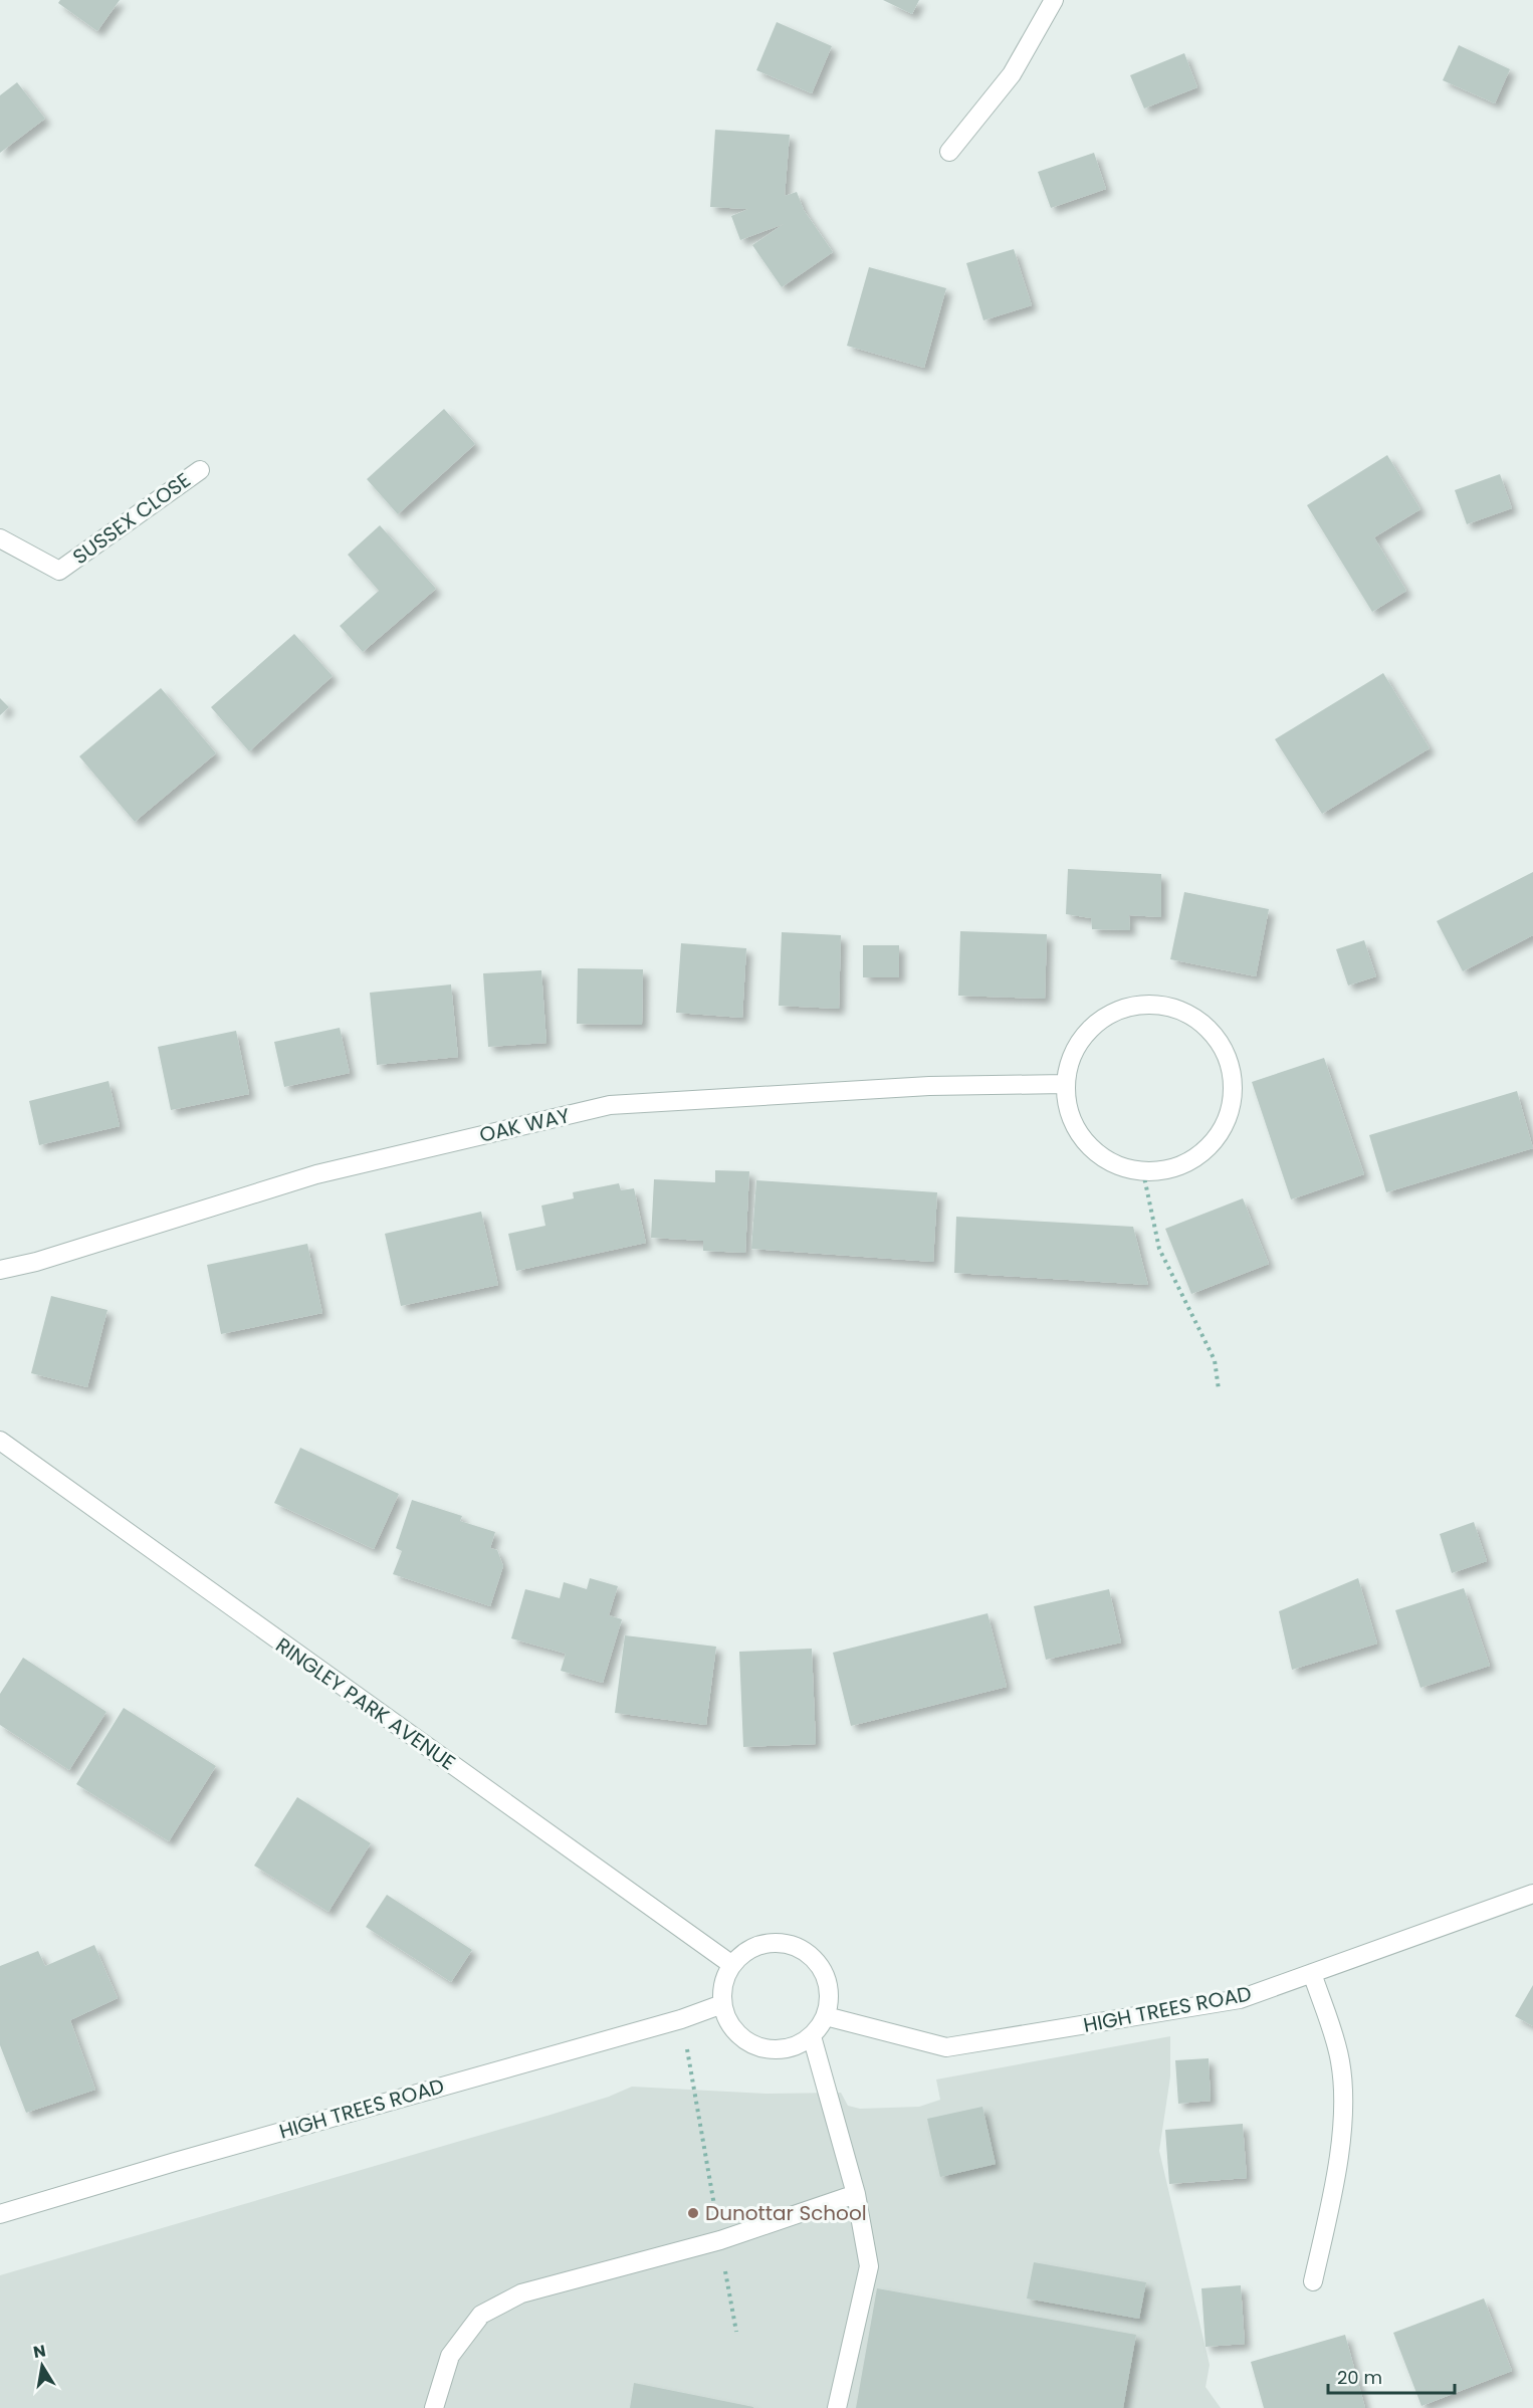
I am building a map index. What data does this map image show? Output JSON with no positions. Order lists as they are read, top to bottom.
{
  "streets": {
    "street": [
      "SUSSEX CLOSE",
      "OAK WAY",
      "RINGLEY PARK AVENUE",
      "HIGH TREES ROAD"
    ]
  },
  "crossings": [
    ["RINGLEY PARK AVENUE", "HIGH TREES ROAD"]
  ],
  "places": ["Dunottar School"],
  "scale_bar": "20 m",
  "north": "top"
}
